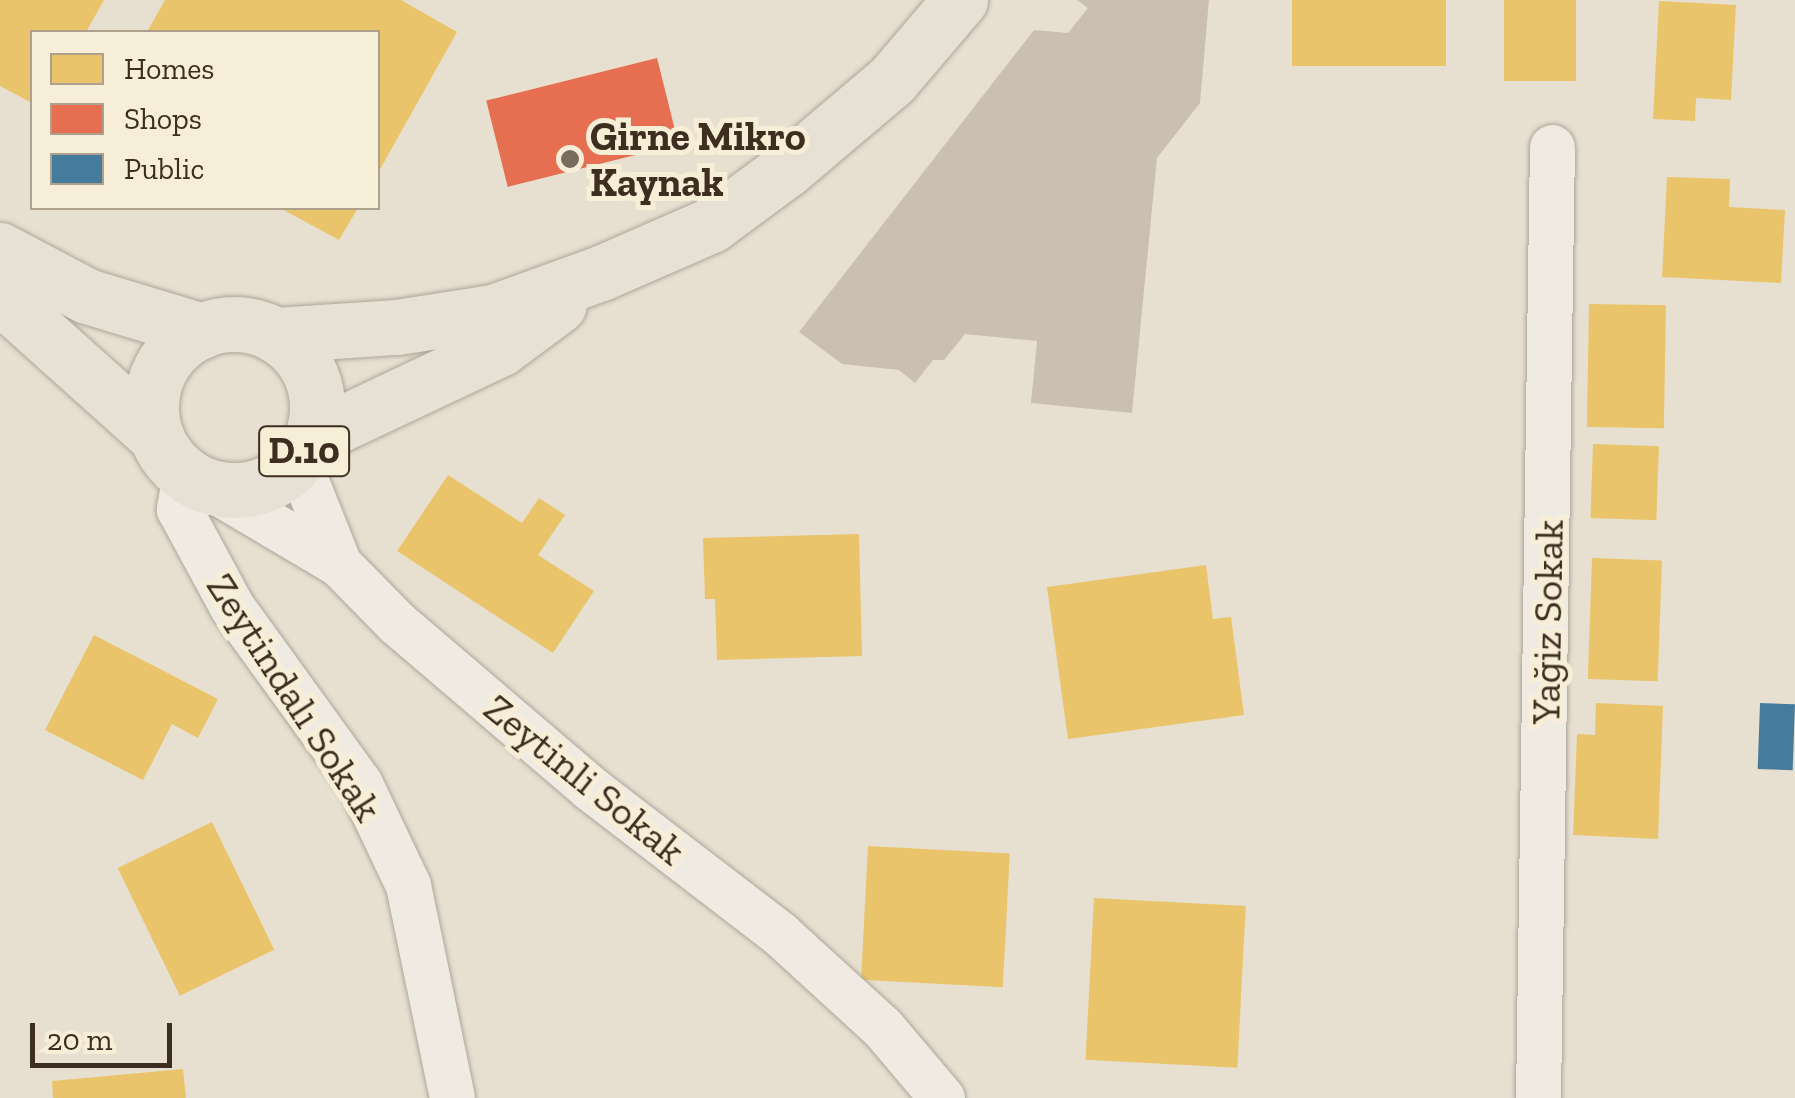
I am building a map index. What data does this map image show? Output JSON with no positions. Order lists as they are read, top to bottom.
{
  "streets": {
    "main road": ["D.10"],
    "street": ["Yağiz Sokak", "Zeytindalı Sokak", "Zeytinli Sokak"]
  },
  "crossings": [
    ["D.10", "Zeytindalı Sokak"],
    ["D.10", "Zeytinli Sokak"],
    ["Zeytindalı Sokak", "Zeytinli Sokak"]
  ],
  "places": ["Girne Mikro Kaynak"],
  "legend": ["Homes", "Shops", "Public"],
  "scale_bar": "20 m"
}
